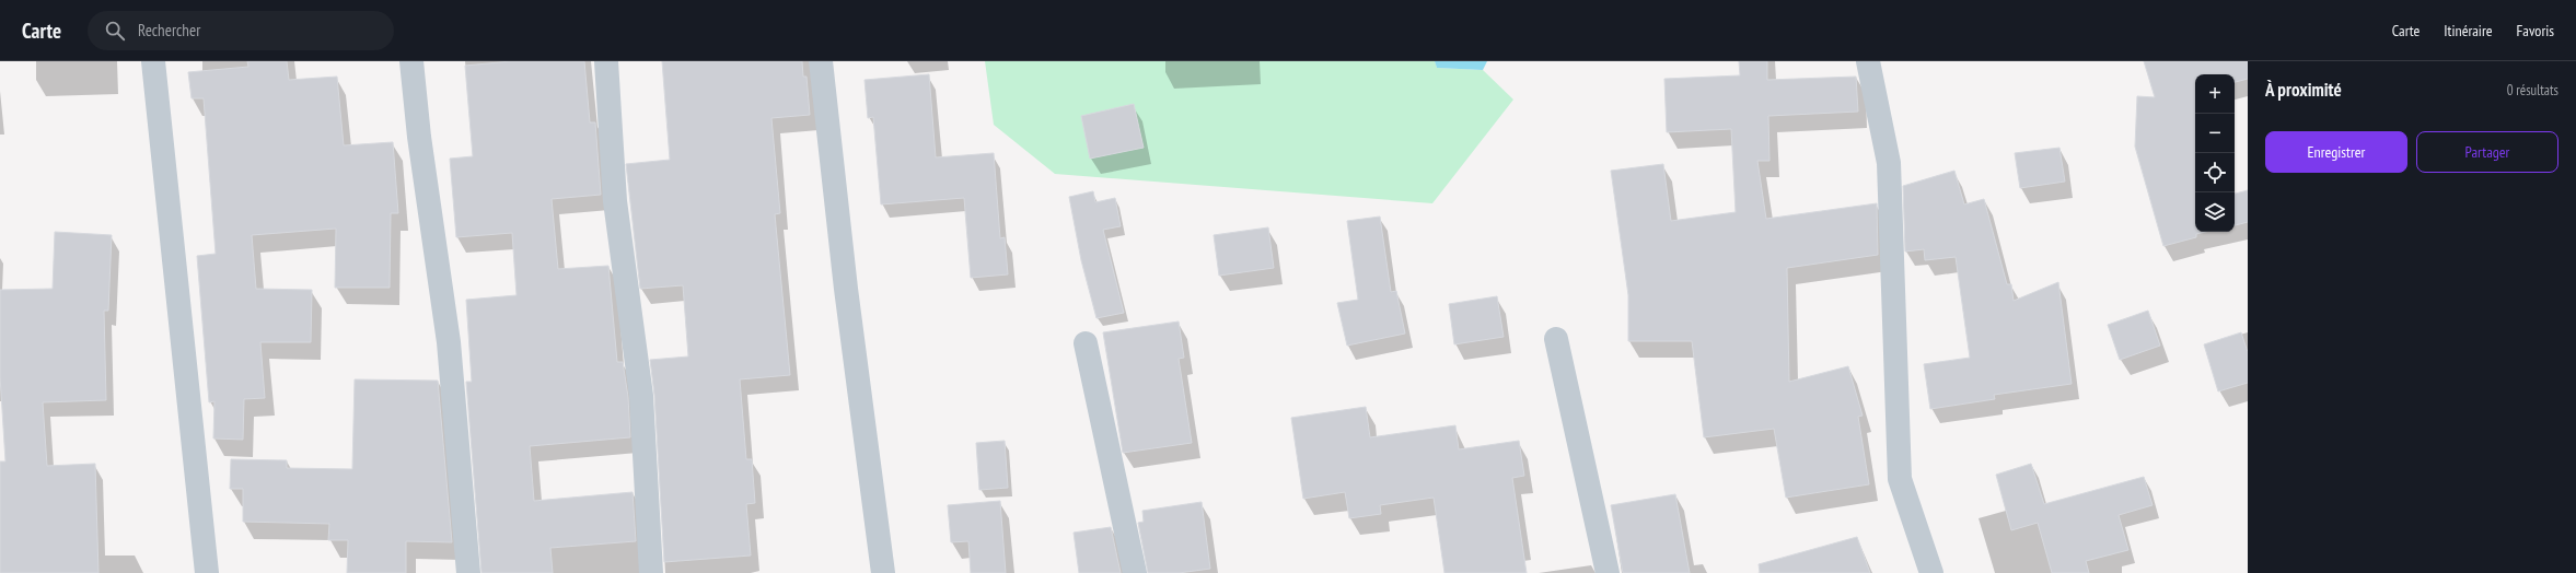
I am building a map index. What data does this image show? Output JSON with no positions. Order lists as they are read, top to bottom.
{
  "page": {
    "header": "Carte",
    "search": "Rechercher",
    "nav": ["Carte", "Itinéraire", "Favoris"],
    "heading": ["À proximité", "0 résultats"],
    "map_buttons": ["+", "−"],
    "buttons": ["Enregistrer", "Partager"]
  }
}
